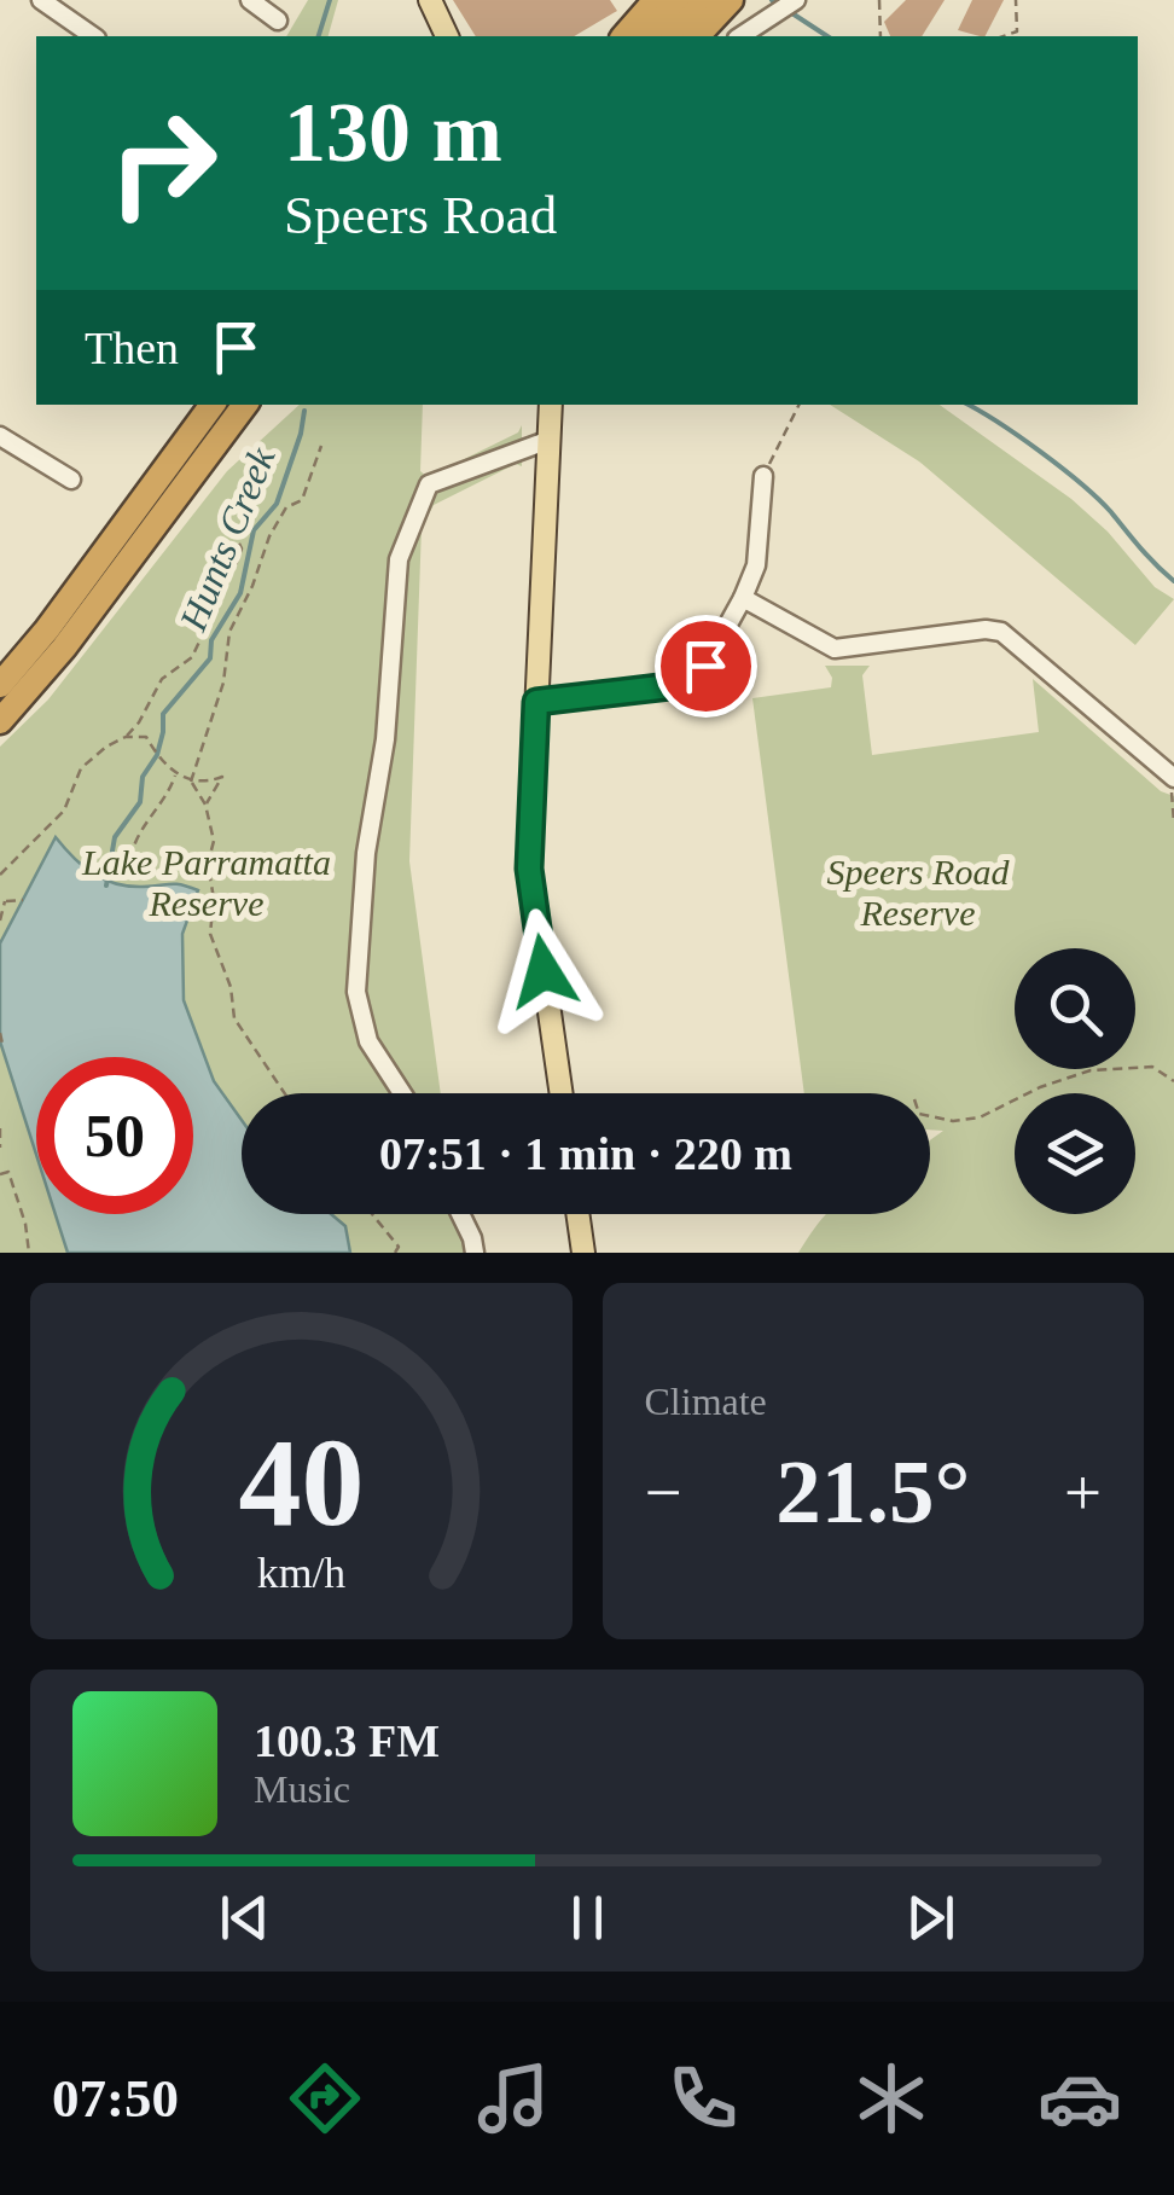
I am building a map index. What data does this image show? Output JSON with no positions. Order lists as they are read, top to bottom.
{
  "water": ["Hunts Creek"],
  "parks": ["Lake Parramatta Reserve", "Speers Road Reserve"],
  "page": {
    "turn": ["130 m", "Speers Road"],
    "then": "Then",
    "limit": "50",
    "trip": "07:51 · 1 min · 220 m",
    "tile": "Climate",
    "heat": ["−", "21.5°", "+"],
    "song": ["100.3 FM", "Music"],
    "tabs": "07:50",
    "gauge": ["40", "km/h"]
  }
}
